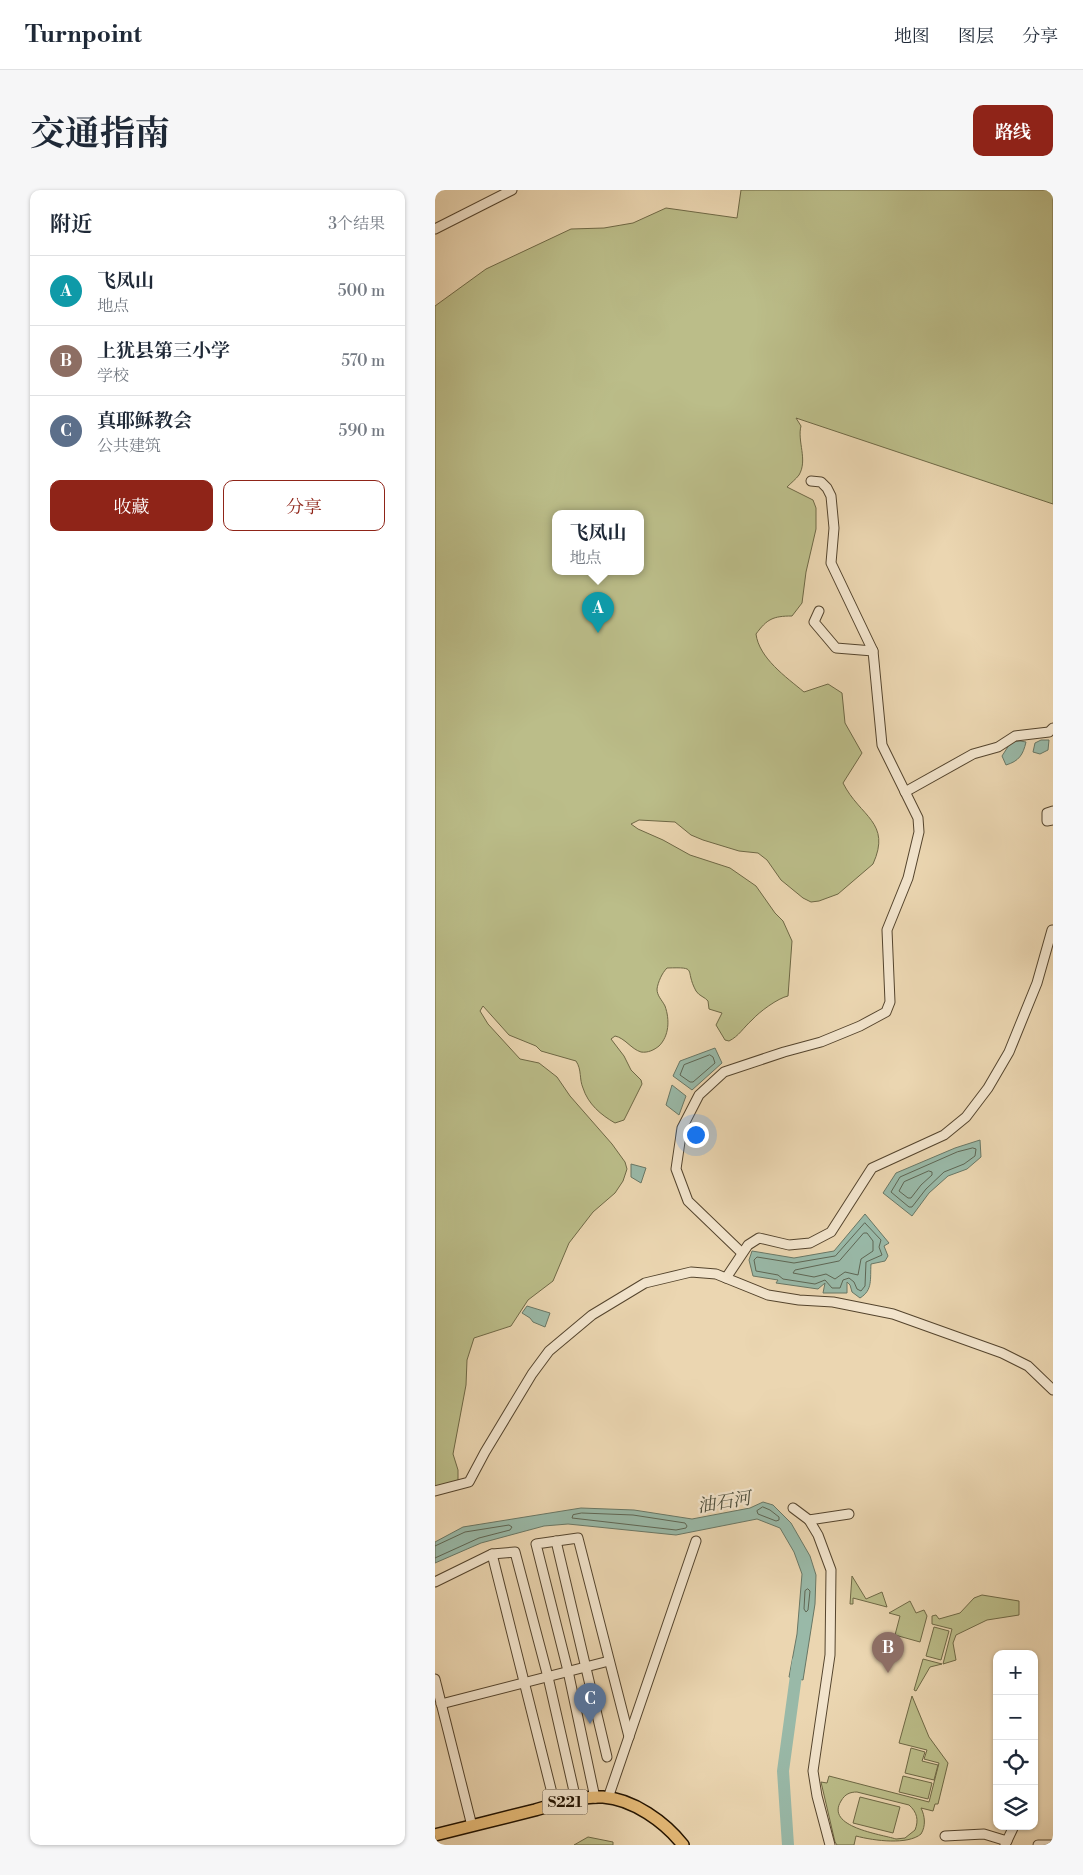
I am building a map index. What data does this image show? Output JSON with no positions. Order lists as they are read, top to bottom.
{
  "streets": {
    "main road": ["S221"]
  },
  "water": ["油石河"],
  "page": {
    "header": "Turnpoint",
    "nav": ["地图", "图层", "分享"],
    "title": "交通指南",
    "buttons": [
      "路线",
      ["收藏", "分享"]
    ],
    "heading": ["附近", "3个结果"],
    "list": [
      {
        "mark": "A",
        "name": "飞凤山",
        "note": "地点",
        "value": "500 m"
      },
      {
        "mark": "B",
        "name": "上犹县第三小学",
        "note": "学校",
        "value": "570 m"
      },
      {
        "mark": "C",
        "name": "真耶稣教会",
        "note": "公共建筑",
        "value": "590 m"
      }
    ],
    "popup": ["飞凤山", "地点"],
    "pins": ["A", "B", "C"],
    "map_buttons": ["+", "−"]
  }
}
